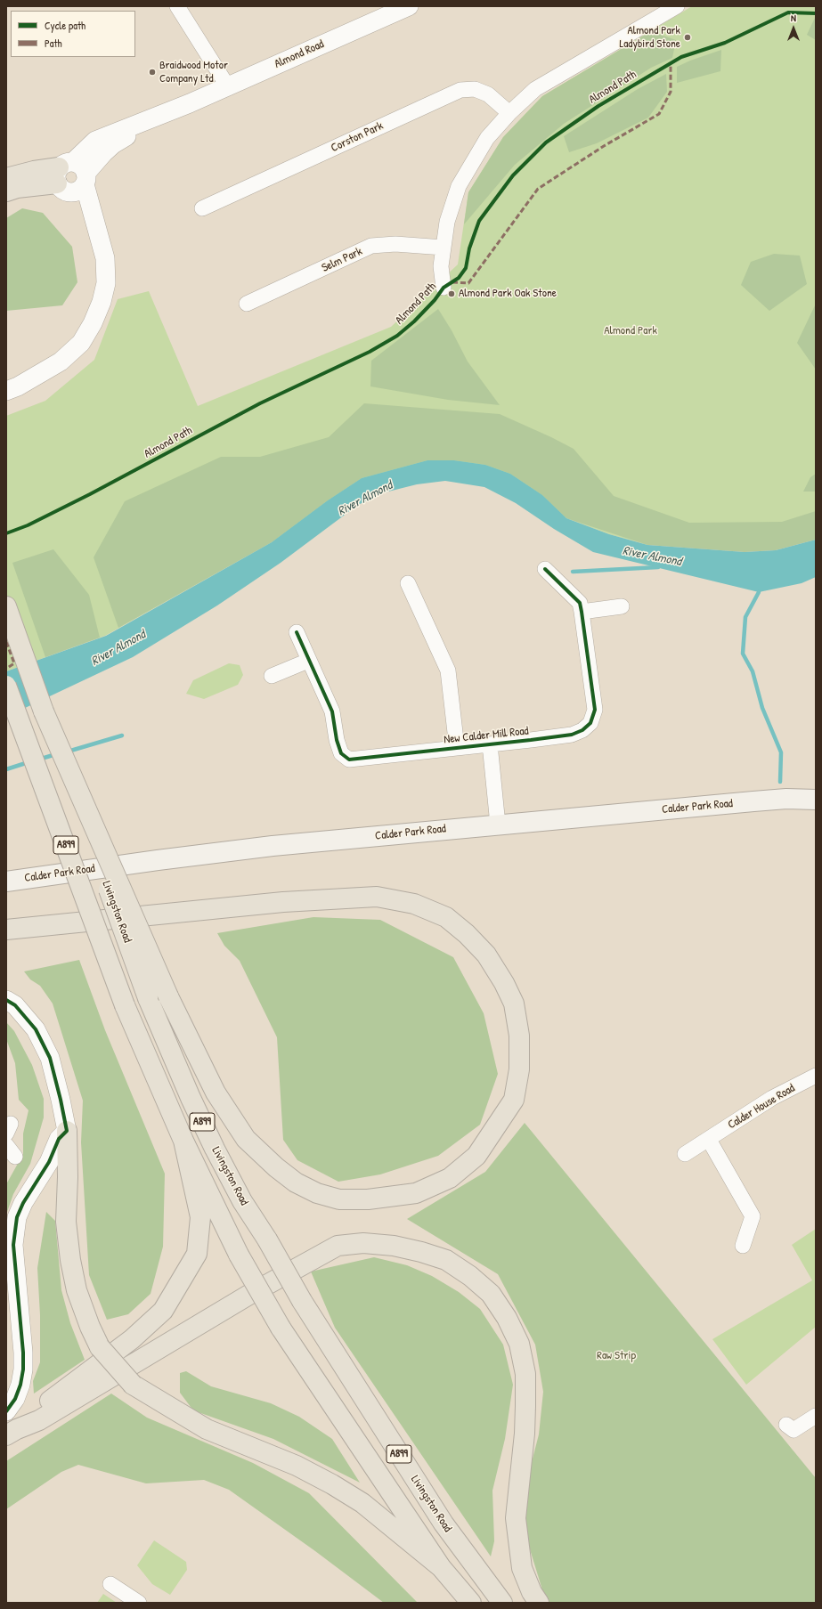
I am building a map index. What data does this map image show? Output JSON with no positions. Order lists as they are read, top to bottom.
{
  "streets": {
    "main road": ["Calder Park Road", "A899", "Livingston Road"],
    "street": [
      "Almond Road",
      "Corston Park",
      "Selm Park",
      "New Calder Mill Road",
      "Calder House Road"
    ],
    "cycle path": ["Almond Path"]
  },
  "crossings": [
    ["New Calder Mill Road", "Calder Park Road"]
  ],
  "water": ["River Almond"],
  "parks": ["Almond Park", "Raw Strip"],
  "places": ["Almond Park Ladybird Stone", "Braidwood Motor Company Ltd", "Almond Park Oak Stone"],
  "legend": ["Cycle path", "Path"],
  "north": "top"
}
